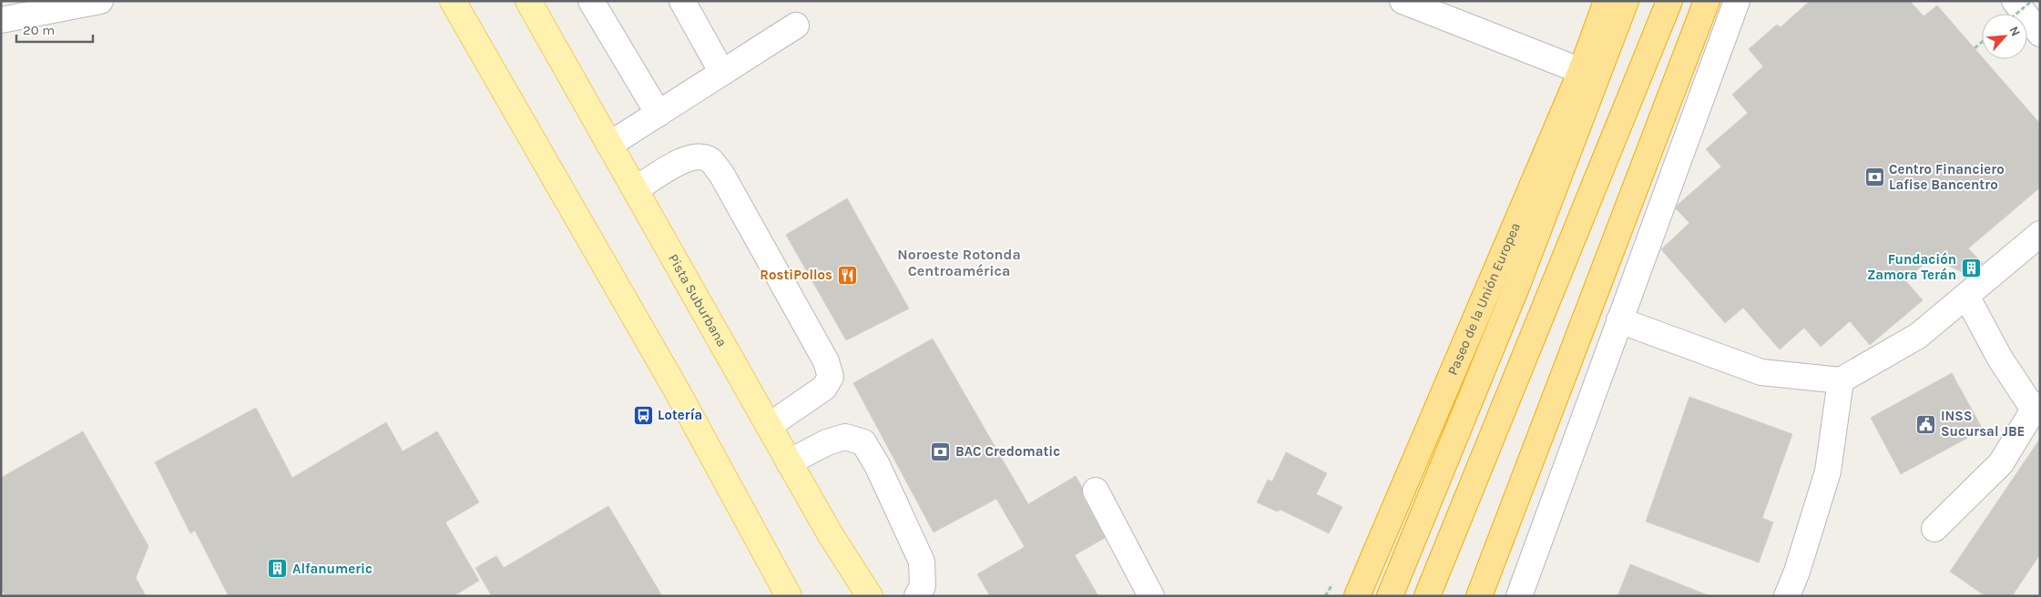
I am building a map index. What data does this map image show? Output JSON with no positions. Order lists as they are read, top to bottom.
{
  "streets": {
    "highway": ["Paseo de la Unión Europea"],
    "main road": ["Pista Suburbana"]
  },
  "districts": ["Noroeste Rotonda Centroamérica"],
  "places": {
    "bank": ["Centro Financiero Lafise Bancentro", "BAC Credomatic"],
    "building": ["Fundación Zamora Terán", "Alfanumeric"],
    "restaurant": ["RostiPollos"],
    "bus stop": ["Lotería"],
    "public building": ["INSS Sucursal JBE"]
  },
  "scale_bar": "20 m",
  "north": "top right"
}
